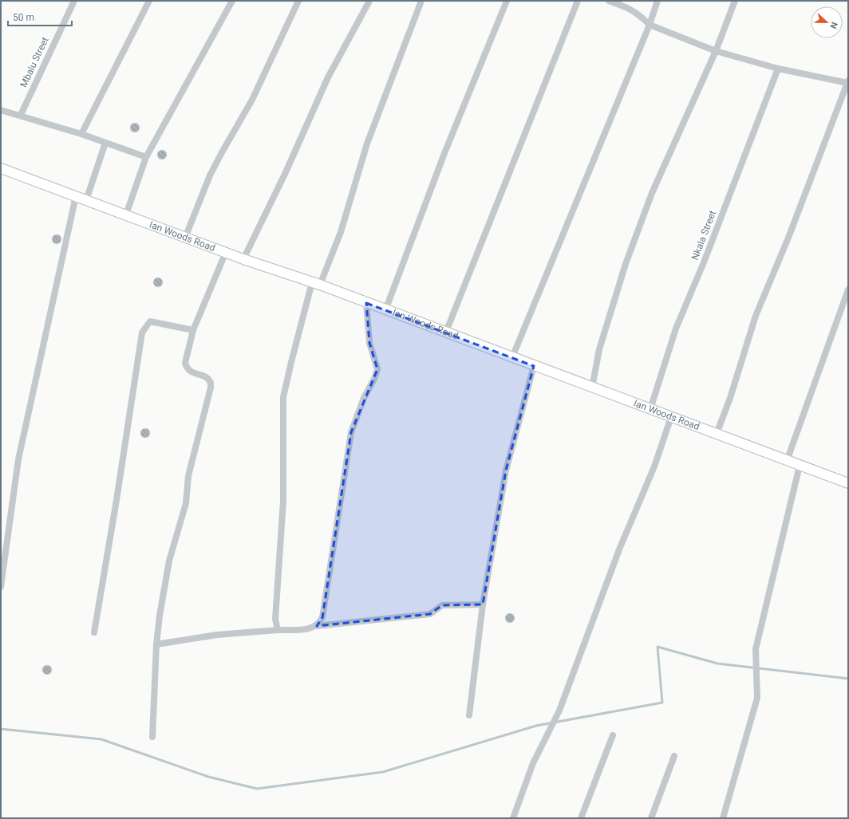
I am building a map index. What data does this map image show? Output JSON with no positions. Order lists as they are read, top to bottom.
{
  "streets": {
    "street": ["Mbalu Street", "Nkala Street", "Ian Woods Road"]
  },
  "crossings": [
    ["Nkala Street", "Ian Woods Road"]
  ],
  "scale_bar": "50 m",
  "north": "right"
}
